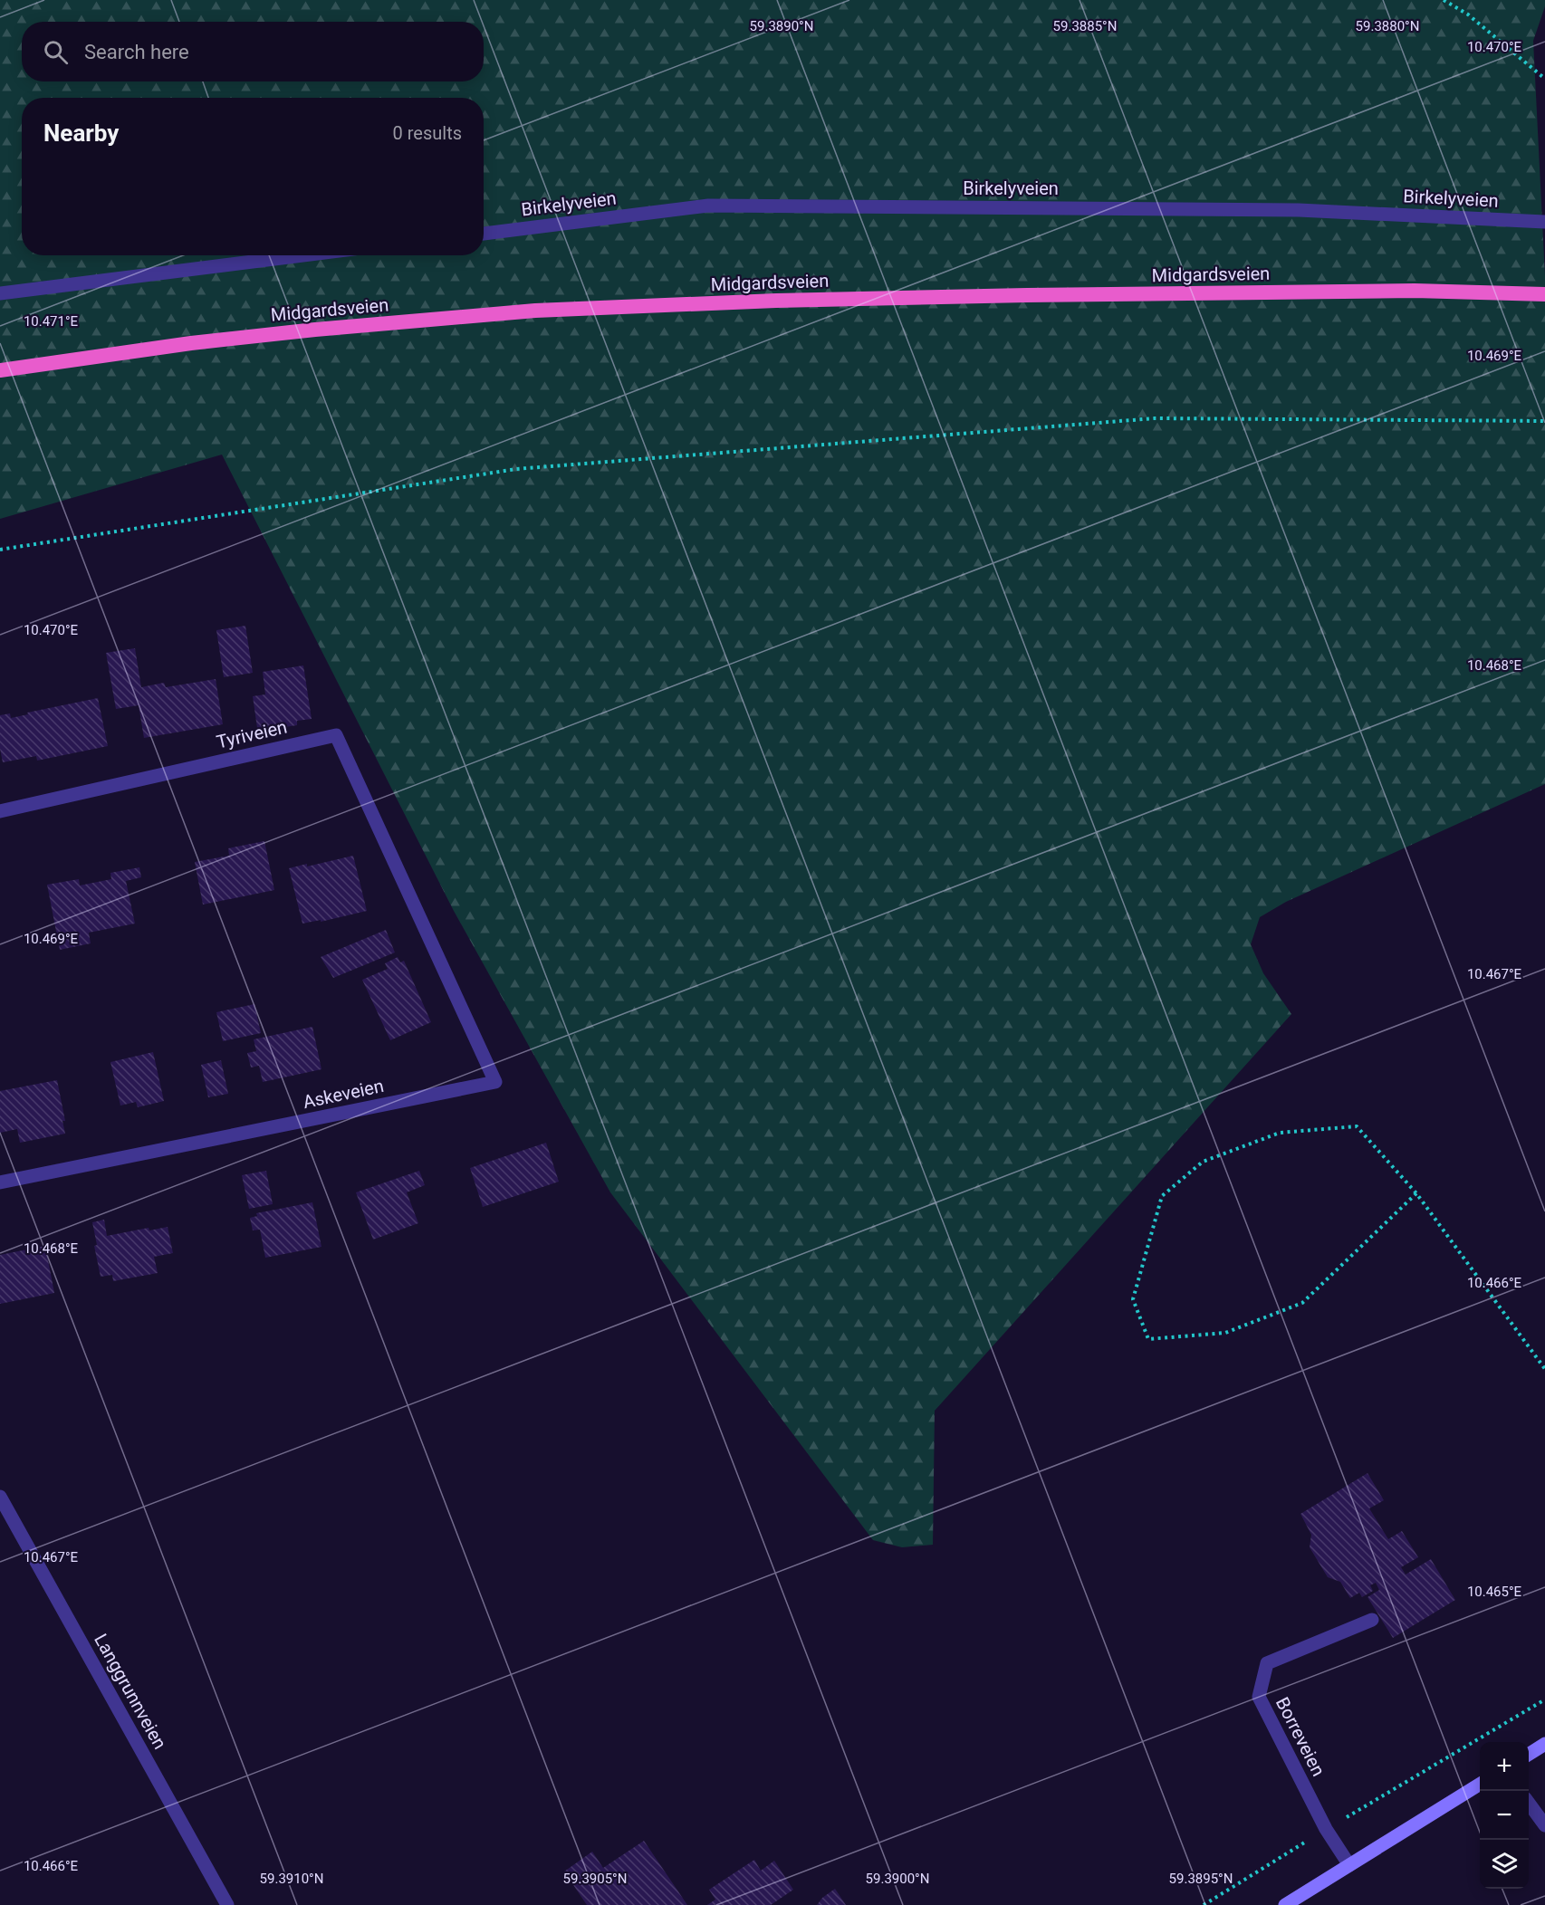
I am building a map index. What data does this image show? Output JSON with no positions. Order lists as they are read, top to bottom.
{
  "streets": {
    "highway": ["Midgardsveien"],
    "street": [
      "Birkelyveien",
      "Tyriveien",
      "Askeveien",
      "Langgrunnveien",
      "Borreveien"
    ]
  },
  "crossings": [
    ["Tyriveien", "Askeveien"]
  ],
  "page": {
    "search": "Search here",
    "heading": ["Nearby", "0 results"],
    "map_buttons": ["+", "−"]
  },
  "coordinates": [
    "59.3890°N",
    "59.3885°N",
    "59.3880°N",
    "10.470°E",
    "10.471°E",
    "10.469°E",
    "10.468°E",
    "10.467°E",
    "10.466°E",
    "10.465°E",
    "59.3910°N",
    "59.3905°N",
    "59.3900°N",
    "59.3895°N"
  ]
}
